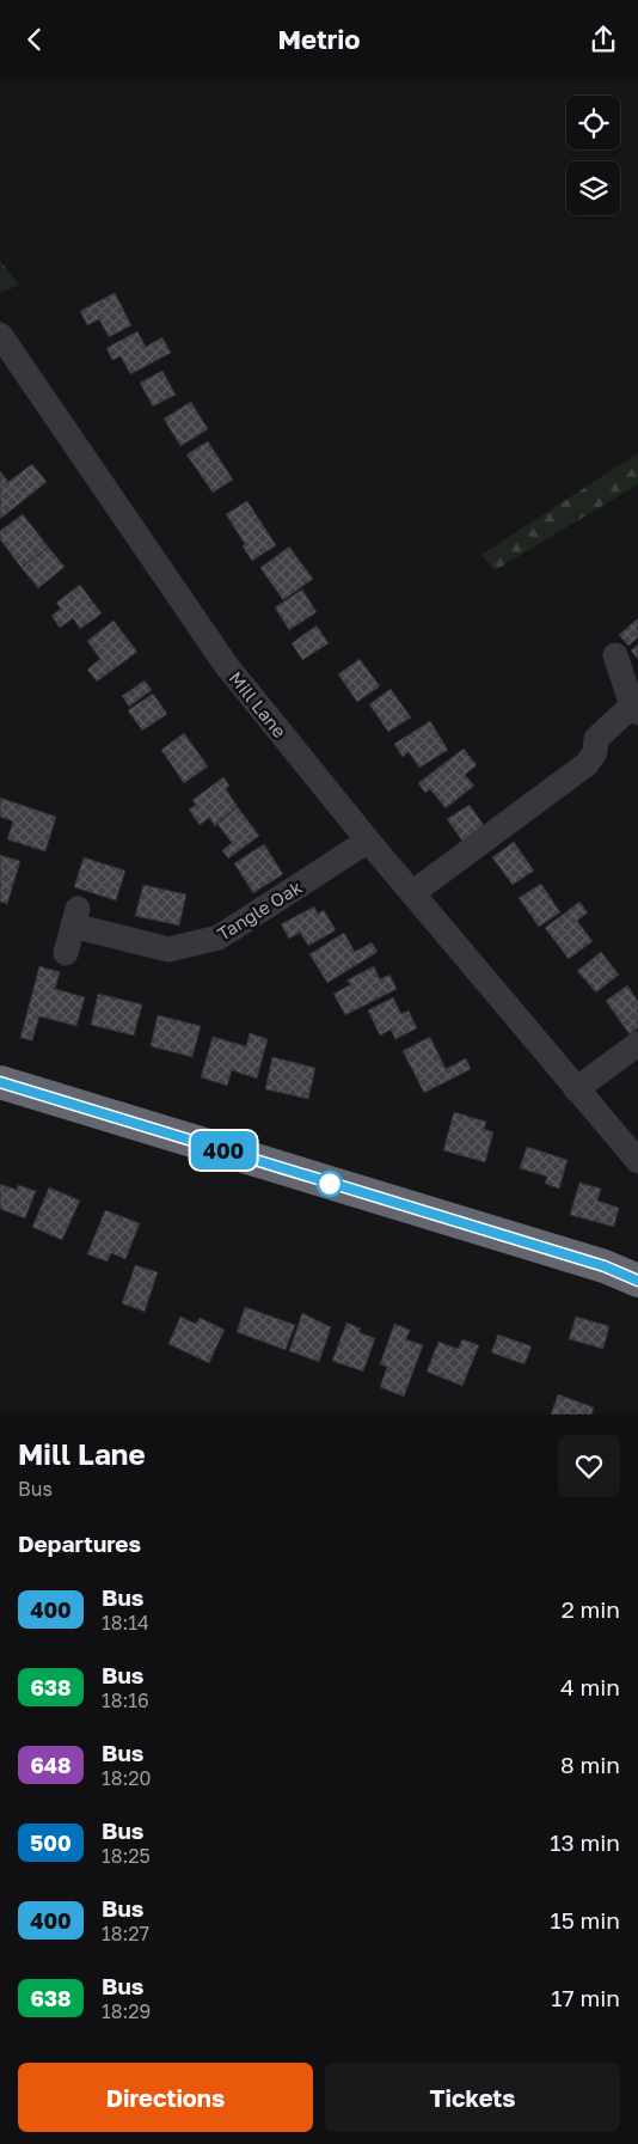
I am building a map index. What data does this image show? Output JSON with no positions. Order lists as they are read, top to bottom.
{
  "streets": {
    "street": ["Mill Lane", "Tangle Oak"]
  },
  "crossings": [
    ["Mill Lane", "Tangle Oak"]
  ],
  "lines": ["bus line 400"],
  "page": {
    "header": "Metrio",
    "on_map": "400",
    "heading": [
      ["Mill Lane", "Bus"],
      "Departures"
    ],
    "list": [
      {
        "mark": "400",
        "name": "Bus",
        "note": "18:14",
        "value": "2 min"
      },
      {
        "mark": "638",
        "name": "Bus",
        "note": "18:16",
        "value": "4 min"
      },
      {
        "mark": "648",
        "name": "Bus",
        "note": "18:20",
        "value": "8 min"
      },
      {
        "mark": "500",
        "name": "Bus",
        "note": "18:25",
        "value": "13 min"
      },
      {
        "mark": "400",
        "name": "Bus",
        "note": "18:27",
        "value": "15 min"
      },
      {
        "mark": "638",
        "name": "Bus",
        "note": "18:29",
        "value": "17 min"
      }
    ],
    "buttons": ["Directions", "Tickets"]
  }
}
